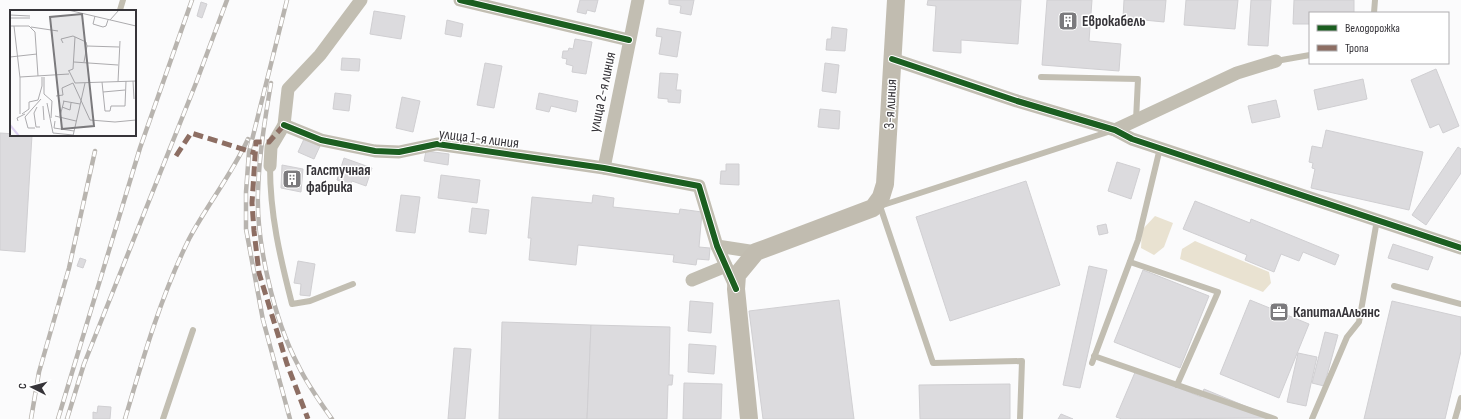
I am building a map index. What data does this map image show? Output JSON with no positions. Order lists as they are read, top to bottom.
{
  "streets": {
    "street": ["улица 2-я линия", "3-я линия", "улица 1-я линия"]
  },
  "crossings": [
    ["улица 2-я линия", "улица 1-я линия"]
  ],
  "places": {
    "building": ["Еврокабель", "Галстучная фабрика"],
    "office": ["КапиталАльянс"]
  },
  "legend": ["Велодорожка", "Тропа"],
  "north": "left"
}
